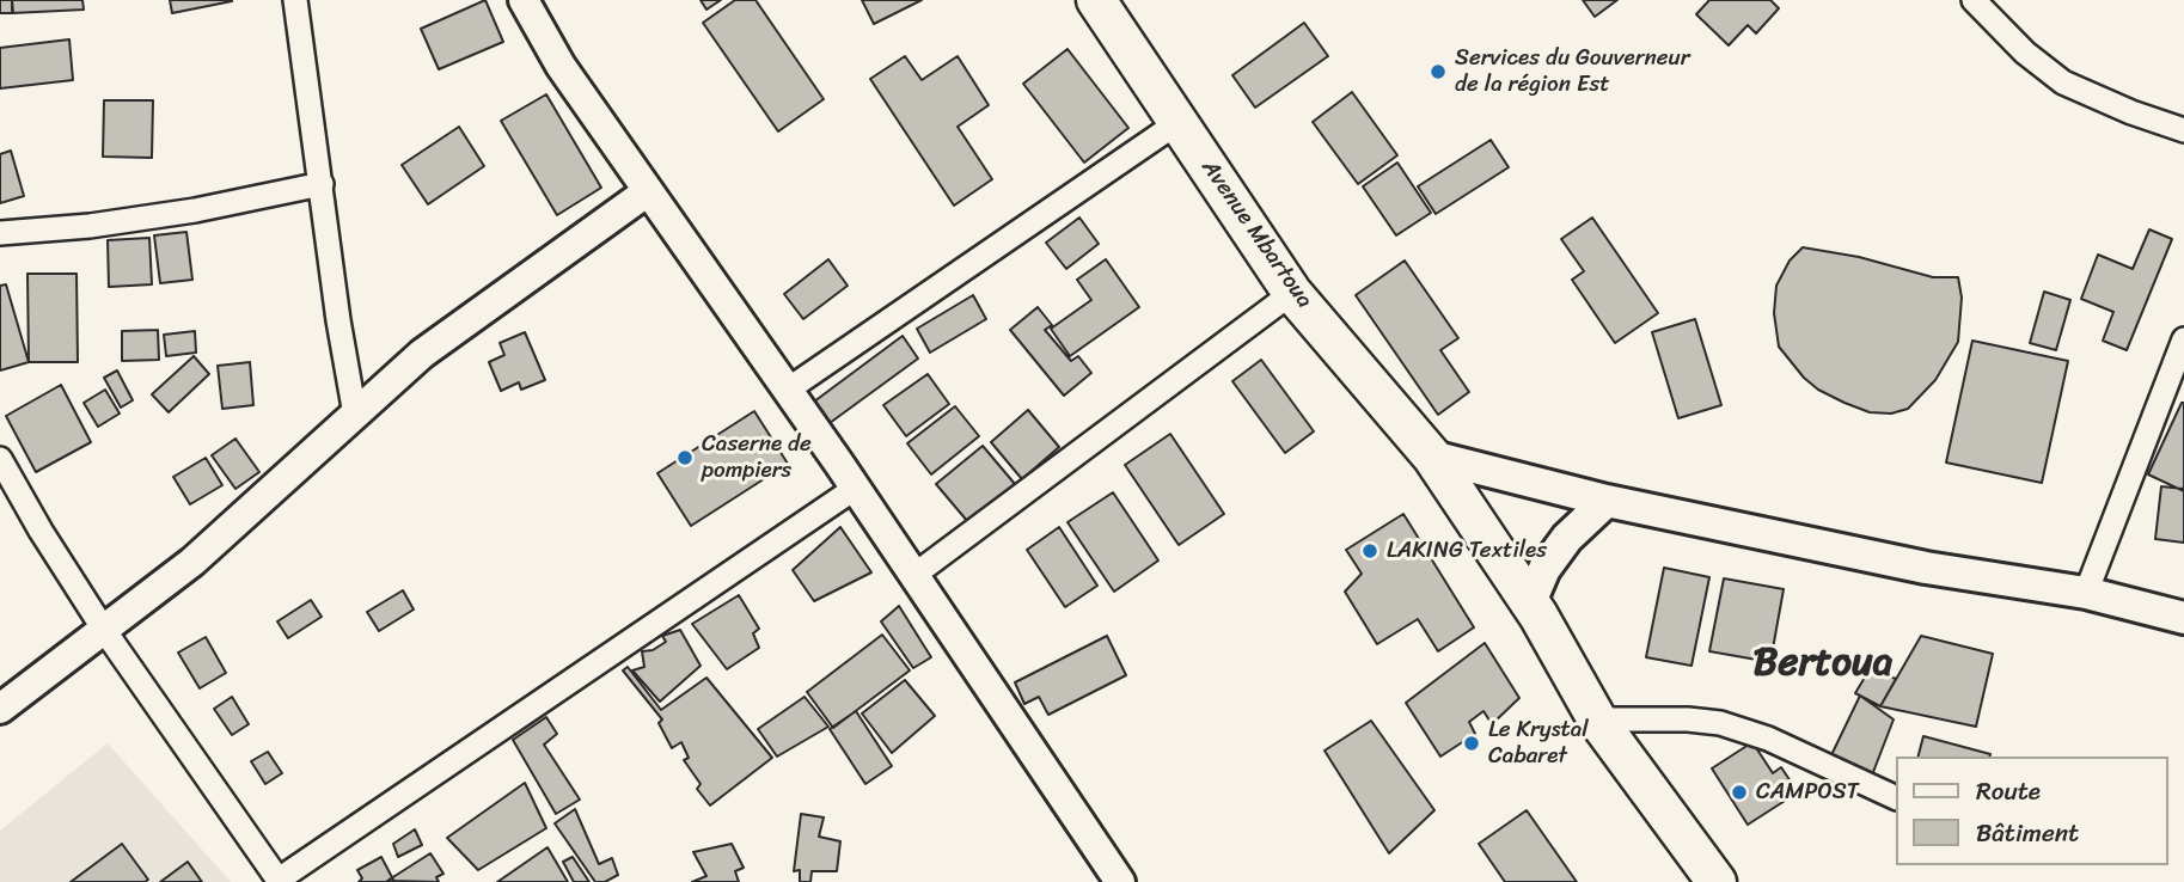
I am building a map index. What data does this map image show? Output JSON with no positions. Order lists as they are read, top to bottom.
{
  "streets": {
    "highway": ["Avenue Mbartoua"]
  },
  "districts": ["Bertoua"],
  "places": [
    "Services du Gouverneur de la région Est",
    "Caserne de pompiers",
    "LAKING Textiles",
    "Le Krystal Cabaret",
    "CAMPOST"
  ],
  "legend": ["Route", "Bâtiment"]
}
